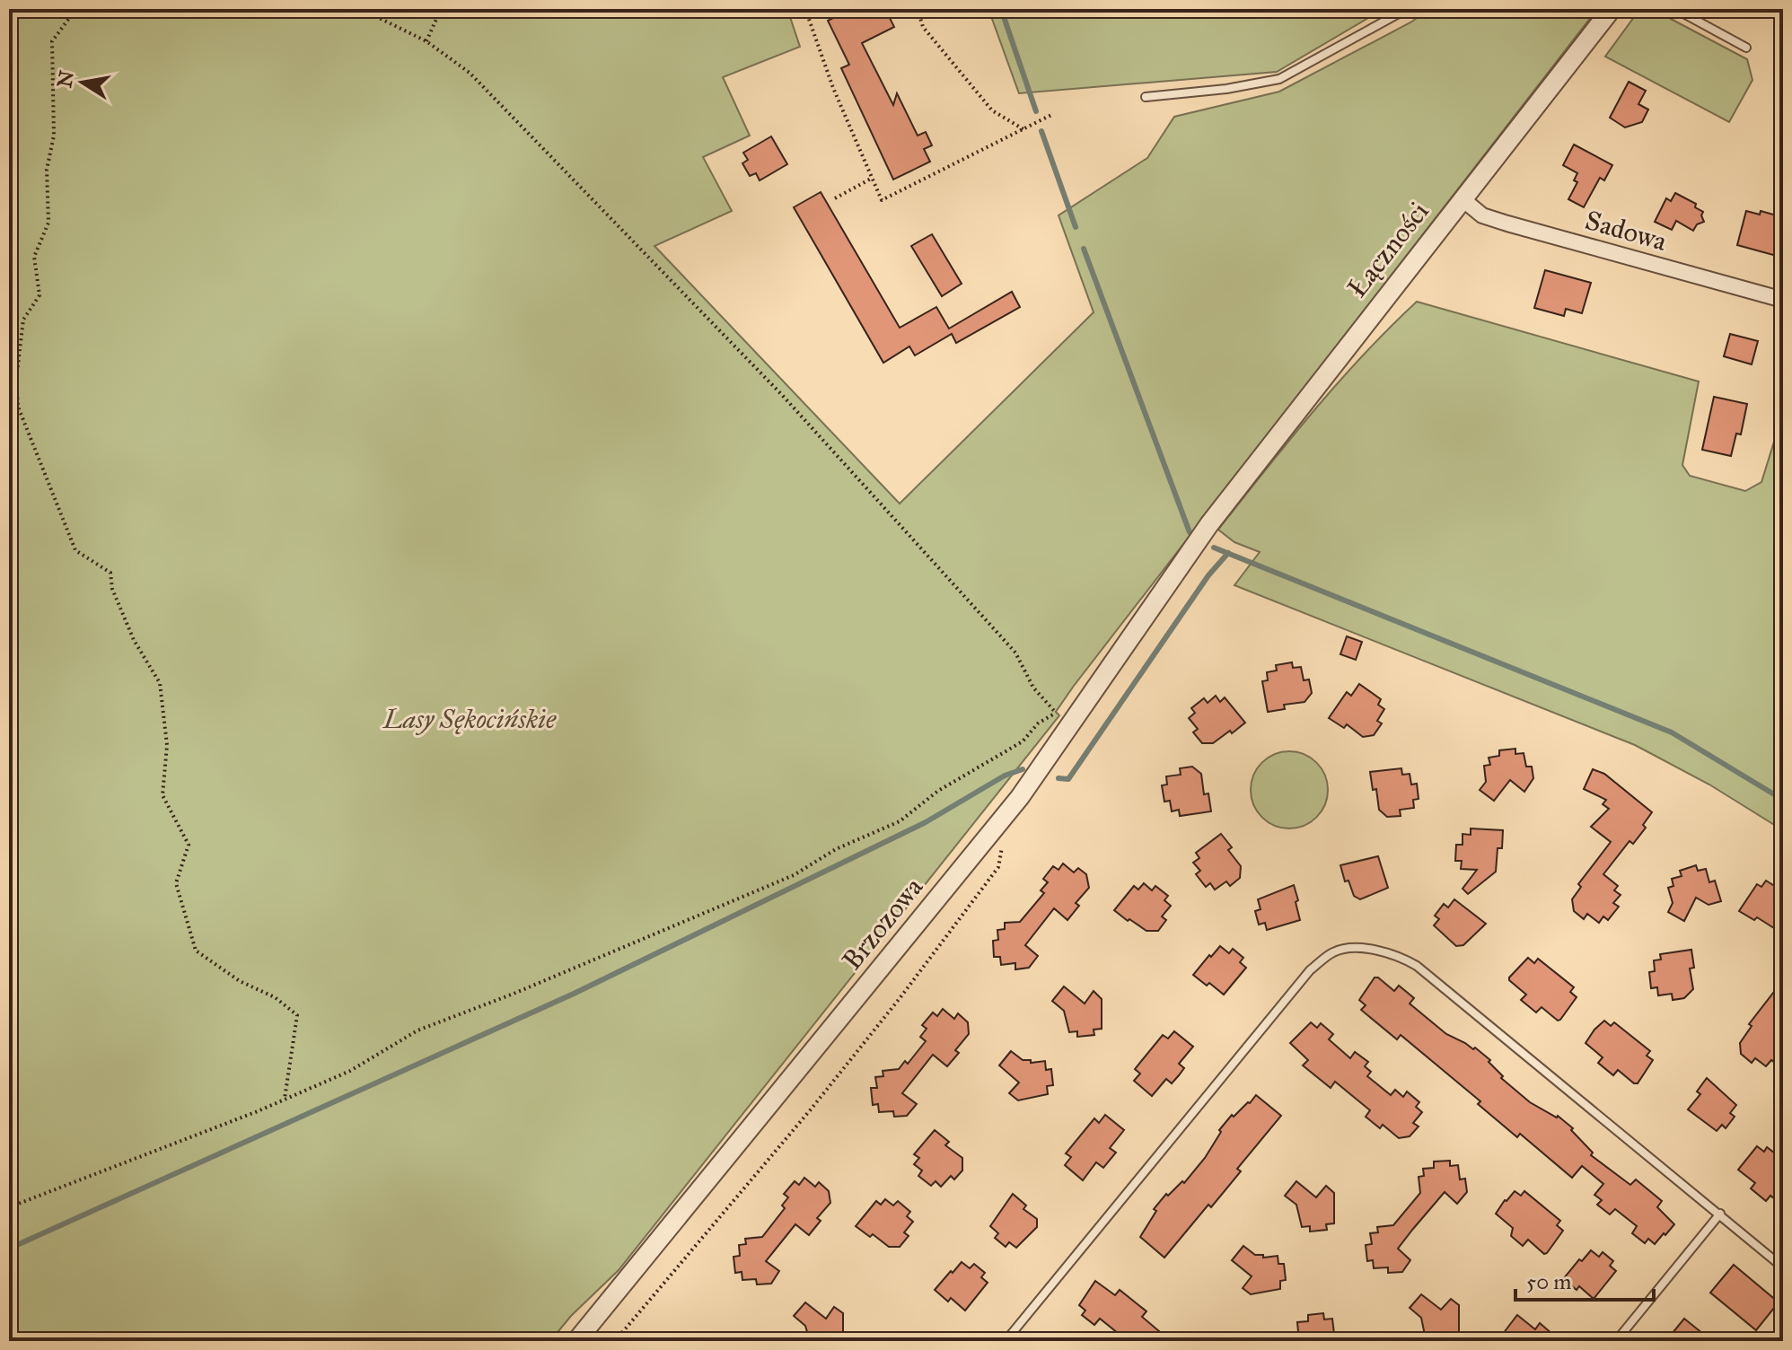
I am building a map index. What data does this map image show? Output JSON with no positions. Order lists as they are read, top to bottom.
{
  "streets": {
    "street": ["Sadowa", "Łączności", "Brzozowa"]
  },
  "crossings": [
    ["Sadowa", "Łączności"],
    ["Łączności", "Brzozowa"]
  ],
  "parks": ["Lasy Sękocińskie"],
  "scale_bar": "50 m",
  "north": "left"
}
